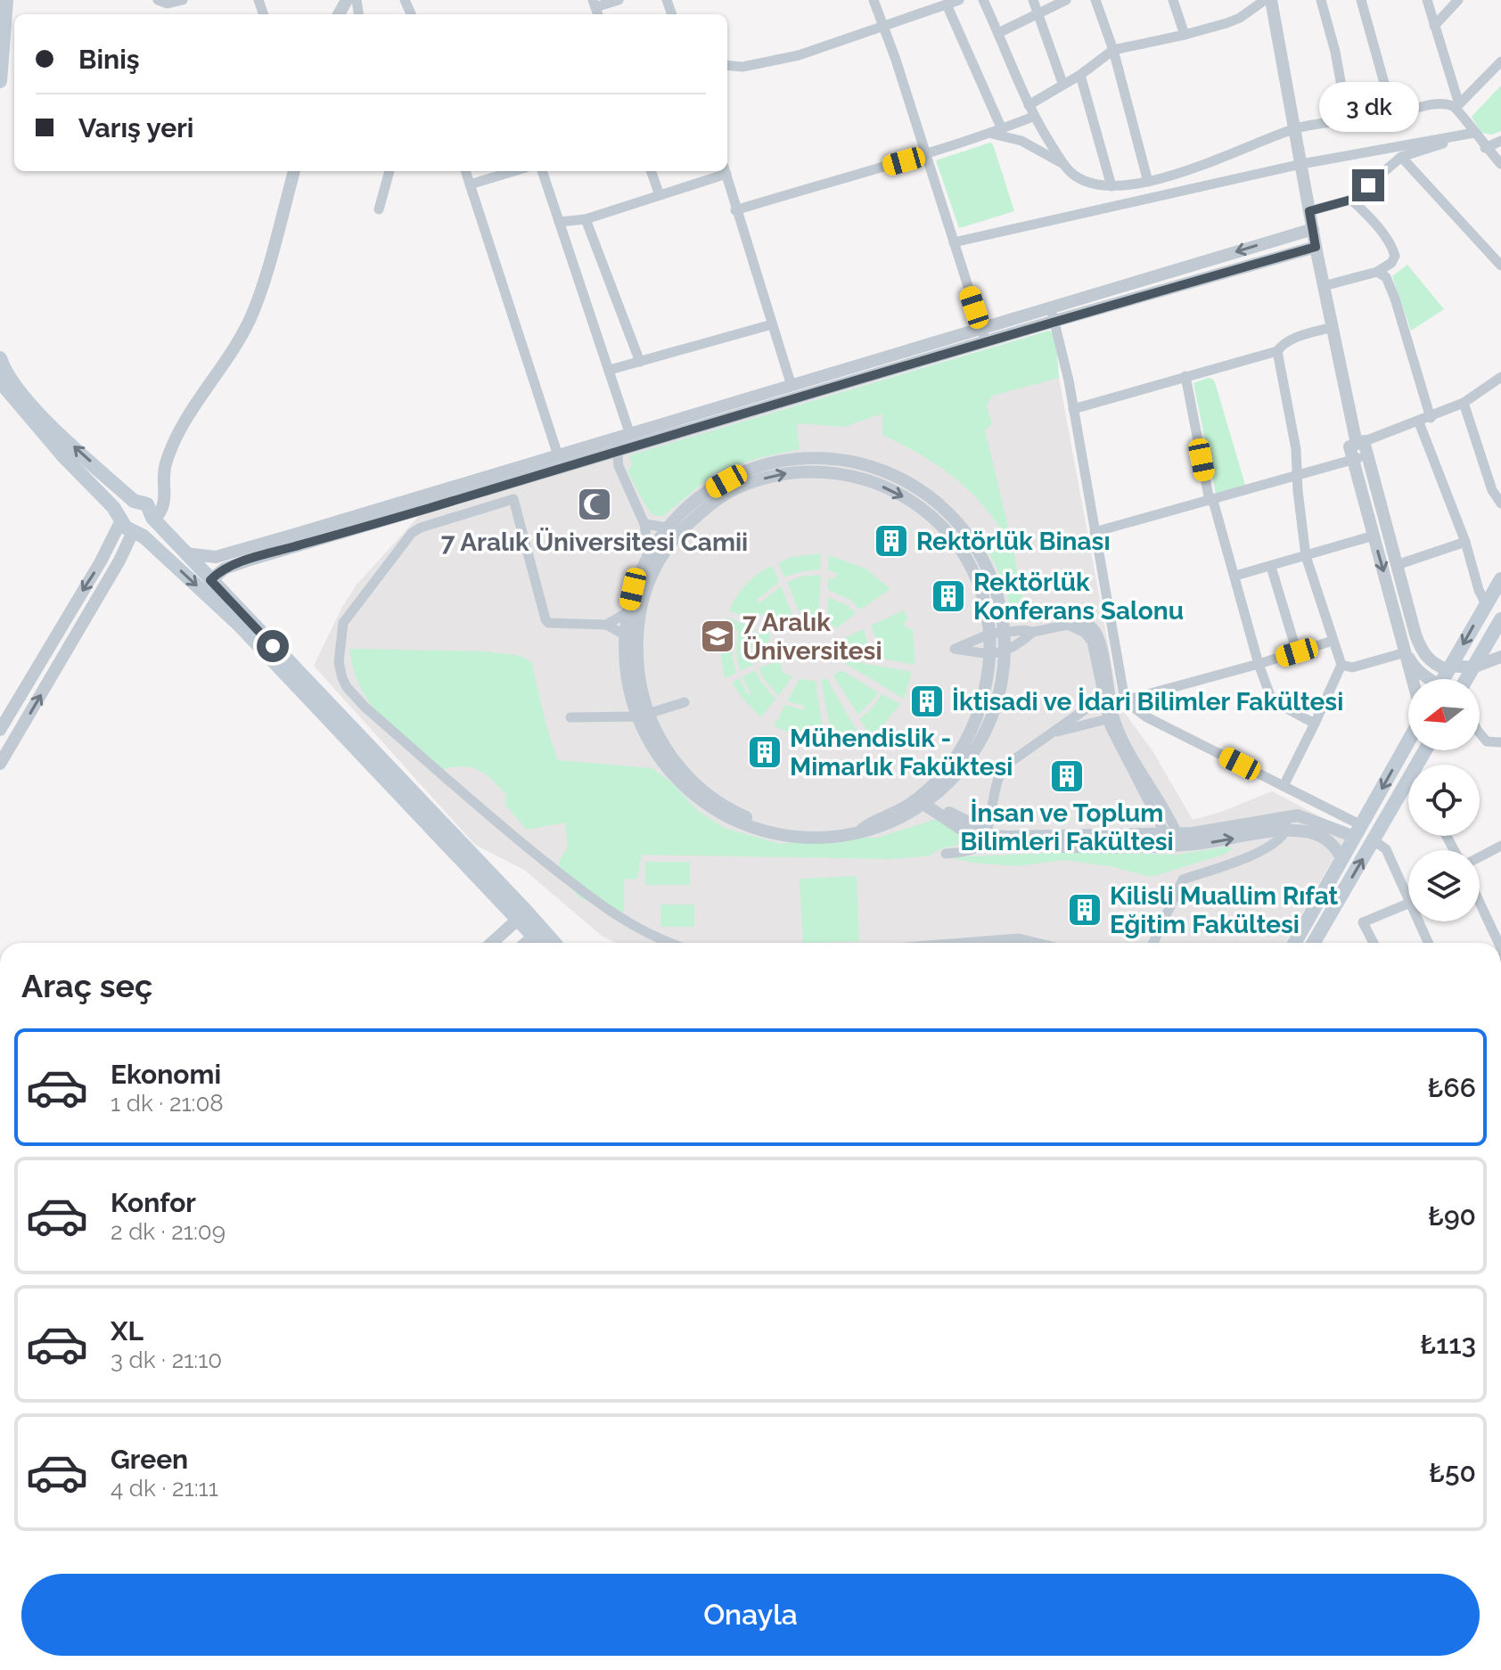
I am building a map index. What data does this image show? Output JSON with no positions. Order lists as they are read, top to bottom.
{
  "places": {
    "mosque": ["7 Aralık Üniversitesi Camii"],
    "building": [
      "Rektörlük Binası",
      "Rektörlük Konferans Salonu",
      "İktisadi ve İdari Bilimler Fakültesi",
      "Mühendislik - Mimarlık Faküktesi",
      "İnsan ve Toplum Bilimleri Fakültesi",
      "Kilisli Muallim Rıfat Eğitim Fakültesi"
    ],
    "school or university": ["7 Aralık Üniversitesi"]
  },
  "north": "left",
  "page": {
    "banner": ["Biniş", "Varış yeri"],
    "bubble": "3 dk",
    "heading": "Araç seç",
    "list": [
      {
        "name": "Ekonomi",
        "note": "1 dk · 21:08",
        "value": "₺66"
      },
      {
        "name": "Konfor",
        "note": "2 dk · 21:09",
        "value": "₺90"
      },
      {
        "name": "XL",
        "note": "3 dk · 21:10",
        "value": "₺113"
      },
      {
        "name": "Green",
        "note": "4 dk · 21:11",
        "value": "₺50"
      }
    ],
    "buttons": "Onayla"
  }
}
